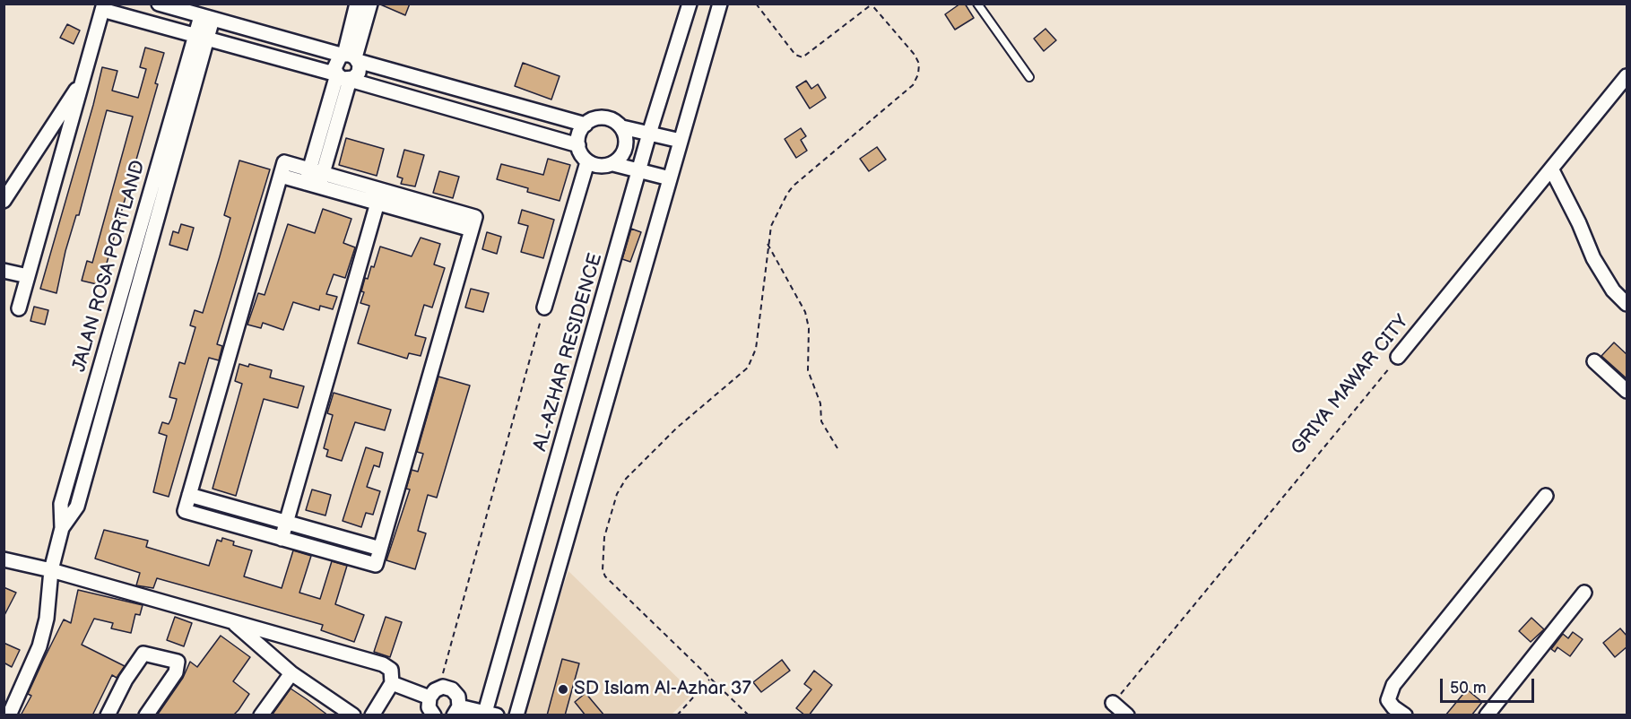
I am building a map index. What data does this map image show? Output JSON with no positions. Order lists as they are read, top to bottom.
{
  "streets": {
    "street": ["JALAN ROSA PORTLAND", "AL-AZHAR RESIDENCE", "GRIYA MAWAR CITY"]
  },
  "places": ["SD Islam Al-Azhar 37"],
  "scale_bar": "50 m"
}
